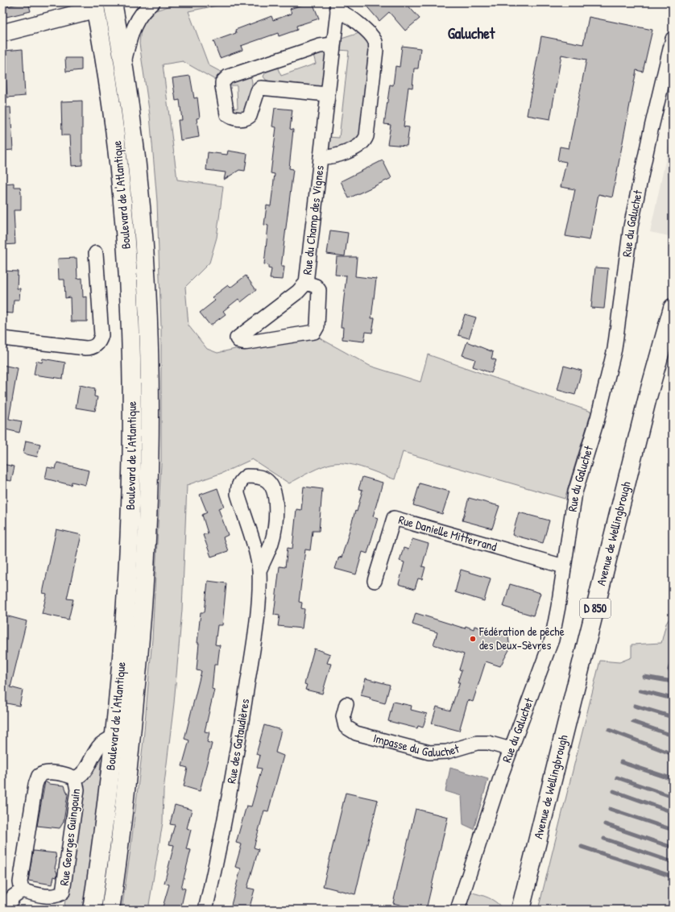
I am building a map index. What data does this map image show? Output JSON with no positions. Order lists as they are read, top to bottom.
{
  "streets": {
    "main road": ["Boulevard de l'Atlantique", "Avenue de Wellingbrough", "D 850"],
    "street": [
      "Rue du Champ des Vignes",
      "Rue du Galuchet",
      "Rue Danielle Mitterrand",
      "Rue des Gataudières",
      "Impasse du Galuchet",
      "Rue Georges Guingouin"
    ]
  },
  "crossings": [
    ["Boulevard de l'Atlantique", "Rue Georges Guingouin"],
    ["Rue du Galuchet", "Rue Danielle Mitterrand"],
    ["Rue du Galuchet", "Impasse du Galuchet"]
  ],
  "districts": ["Galuchet"],
  "places": ["Fédération de pêche des Deux-Sèvres"]
}
